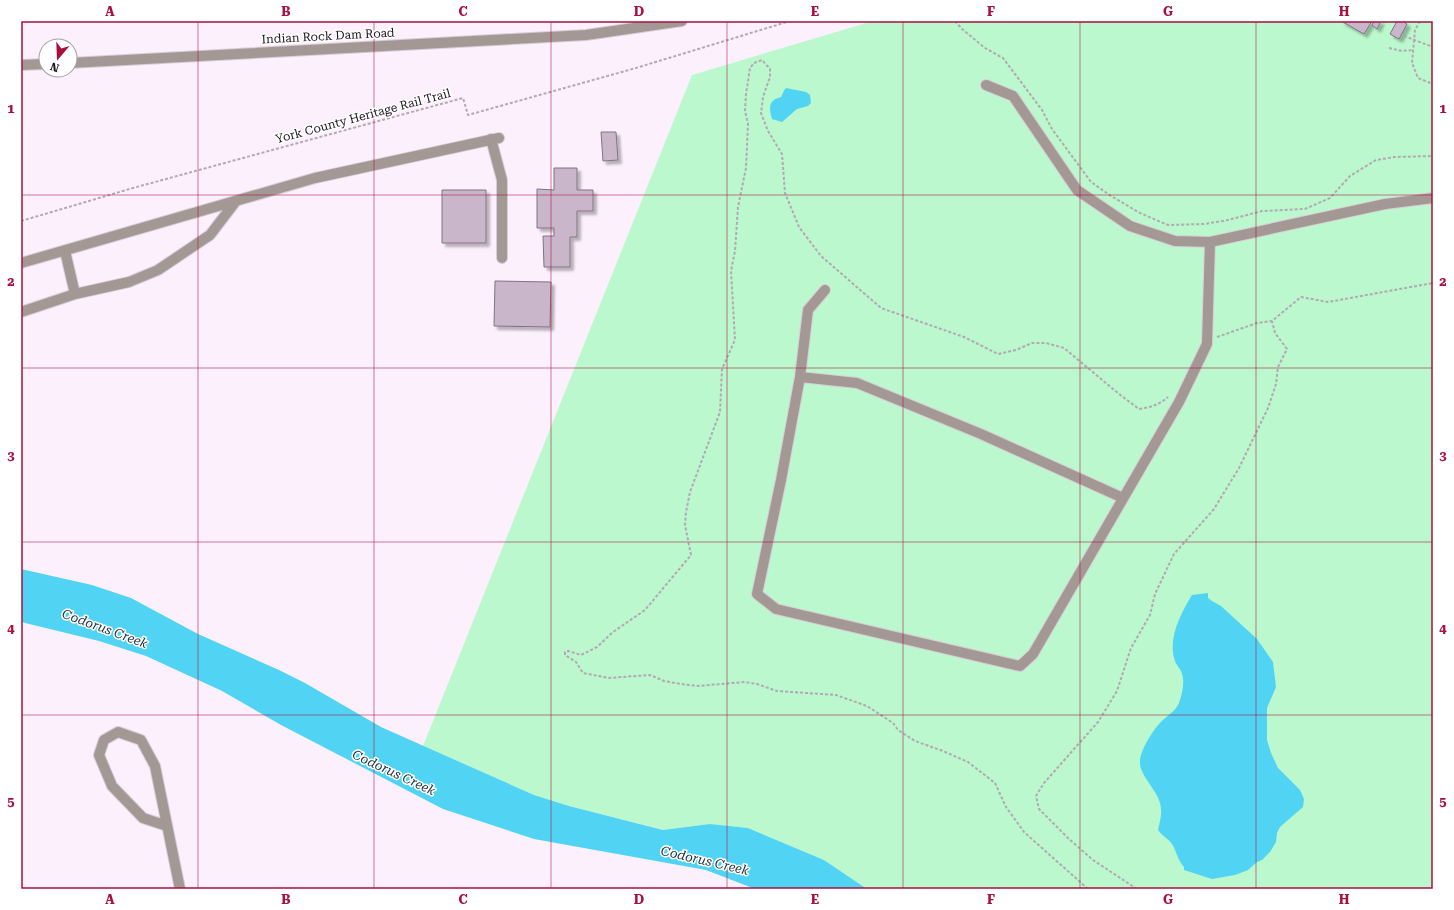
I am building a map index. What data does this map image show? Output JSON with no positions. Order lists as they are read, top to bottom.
{
  "streets": {
    "street": ["Indian Rock Dam Road"],
    "path": ["York County Heritage Rail Trail"]
  },
  "water": ["Codorus Creek"],
  "north": "bottom",
  "grid": {
    "columns": [
      "A",
      "B",
      "C",
      "D",
      "E",
      "F",
      "G",
      "H"
    ],
    "rows": [
      "1",
      "2",
      "3",
      "4",
      "5"
    ]
  }
}
